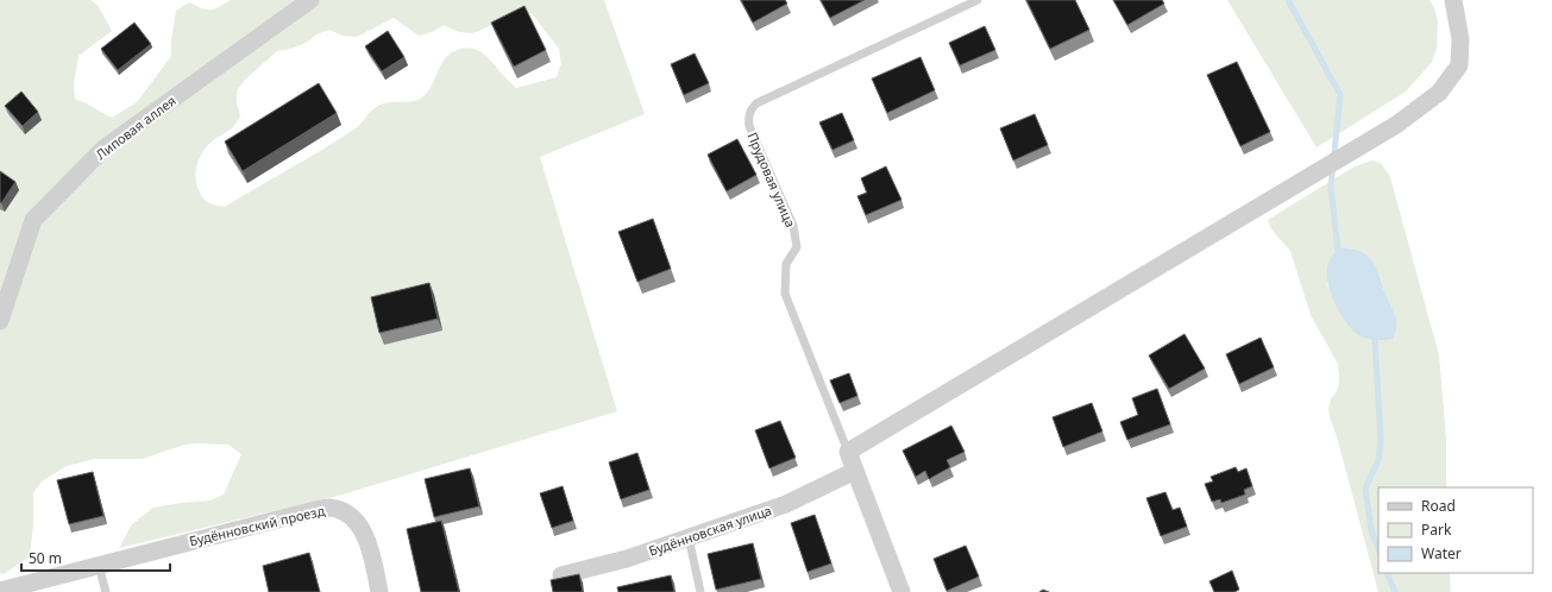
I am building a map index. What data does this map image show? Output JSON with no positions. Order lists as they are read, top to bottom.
{
  "streets": {
    "street": [
      "Липовая аллея",
      "Прудовая улица",
      "Будённовский проезд",
      "Будённовская улица"
    ]
  },
  "crossings": [
    ["Прудовая улица", "Будённовская улица"]
  ],
  "legend": ["Road", "Park", "Water"],
  "scale_bar": "50 m"
}
